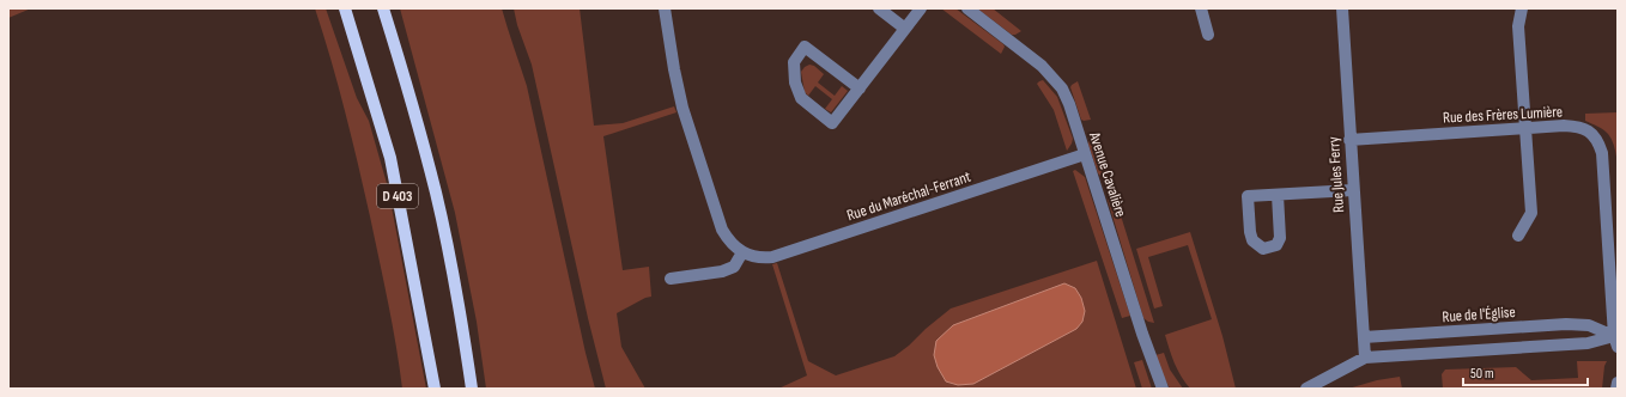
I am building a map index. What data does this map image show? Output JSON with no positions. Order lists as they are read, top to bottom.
{
  "streets": {
    "main road": ["D 403"],
    "street": [
      "Rue des Frères Lumière",
      "Avenue Cavalière",
      "Rue Jules Ferry",
      "Rue du Maréchal-Ferrant",
      "Rue de l'Église"
    ]
  },
  "crossings": [
    ["Rue des Frères Lumière", "Rue Jules Ferry"],
    ["Rue des Frères Lumière", "Rue de l'Église"],
    ["Avenue Cavalière", "Rue du Maréchal-Ferrant"],
    ["Rue Jules Ferry", "Rue de l'Église"]
  ],
  "scale_bar": "50 m"
}
